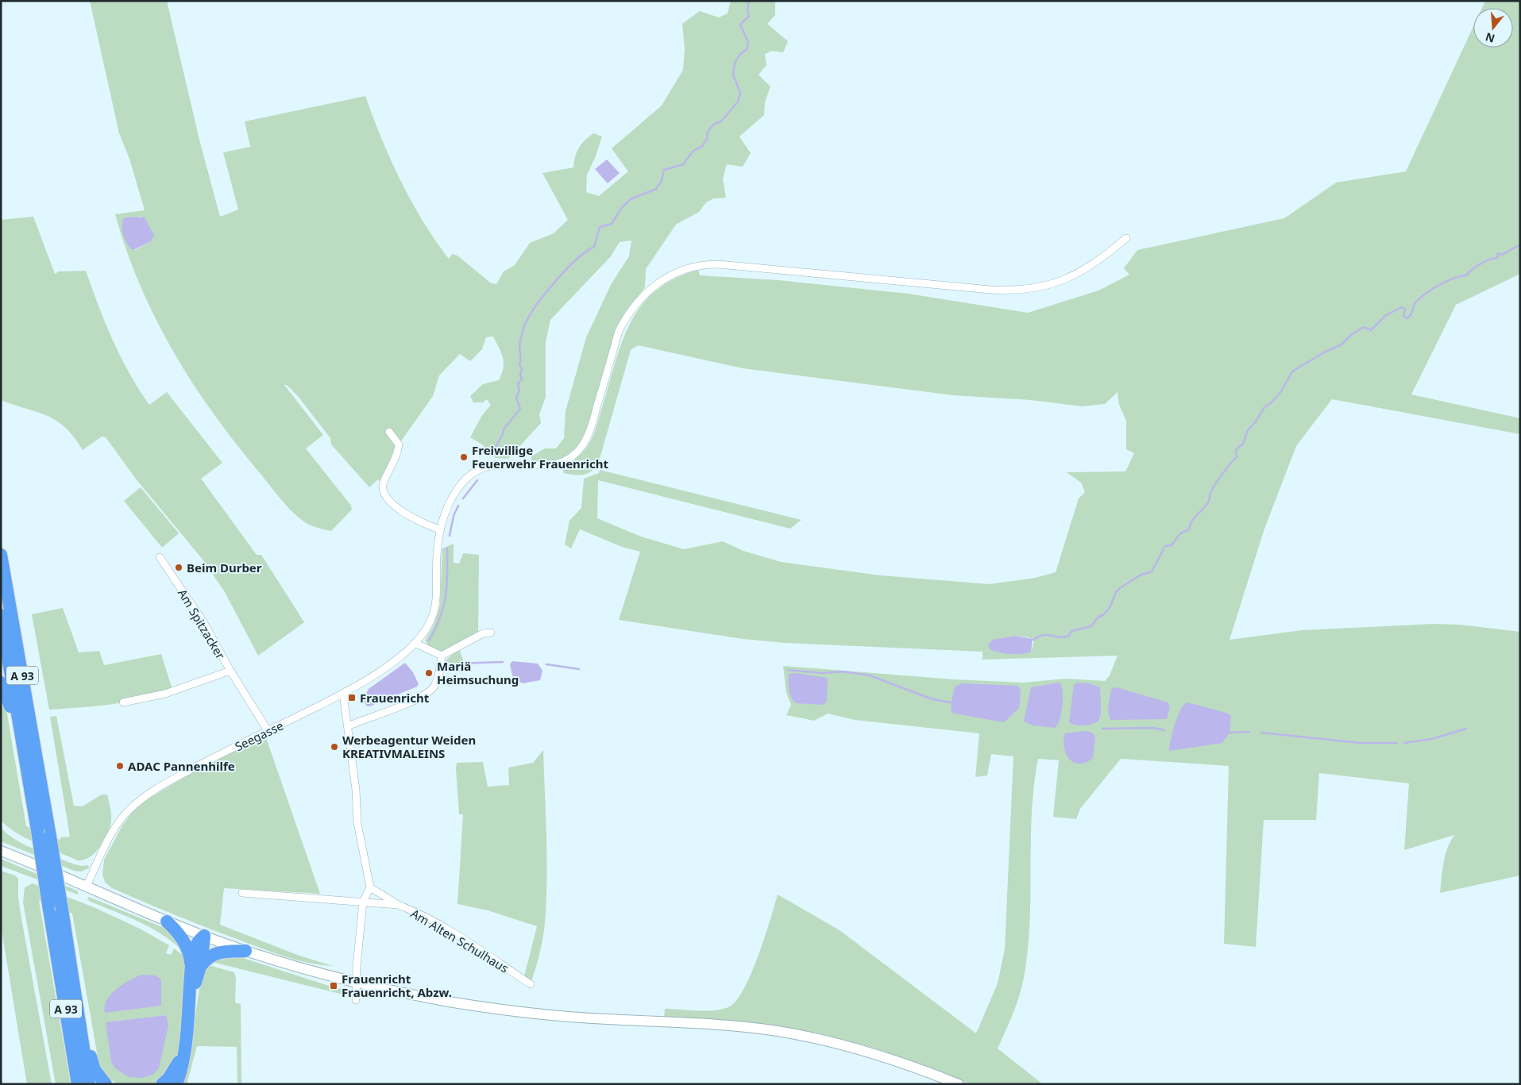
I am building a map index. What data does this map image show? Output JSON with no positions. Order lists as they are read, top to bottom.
{
  "streets": {
    "highway": ["A 93"],
    "street": ["Am Spitzacker", "Seegasse", "Am Alten Schulhaus"]
  },
  "crossings": [
    ["Am Spitzacker", "Seegasse"]
  ],
  "places": {
    "other": [
      "Freiwillige Feuerwehr Frauenricht",
      "Beim Durber",
      "Mariä Heimsuchung",
      "Werbeagentur Weiden KREATIVMALEINS",
      "ADAC Pannenhilfe"
    ],
    "transit": ["Frauenricht", "Frauenricht Frauenricht, Abzw."]
  },
  "north": "bottom"
}
